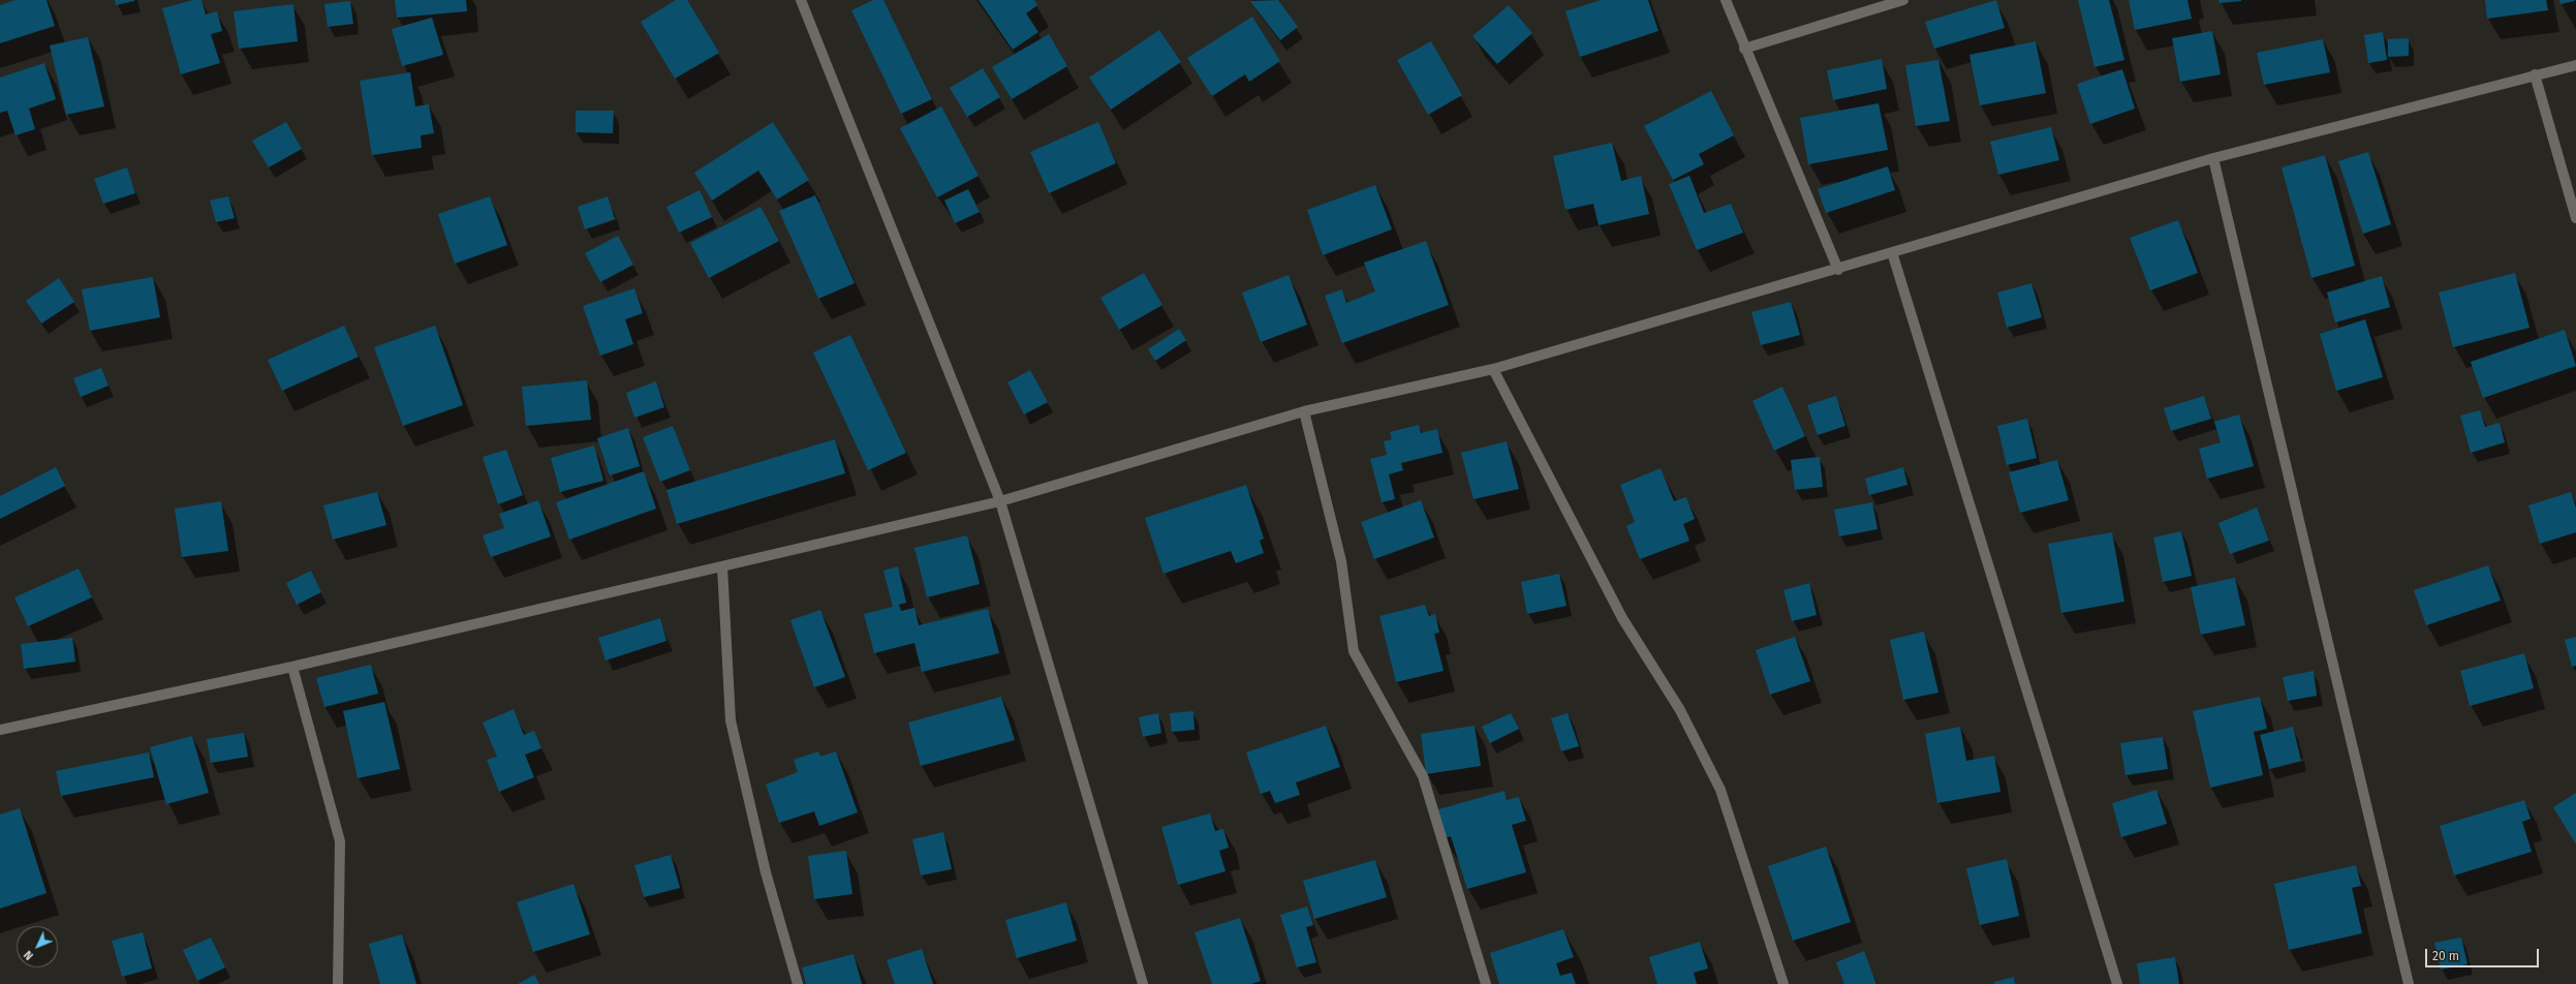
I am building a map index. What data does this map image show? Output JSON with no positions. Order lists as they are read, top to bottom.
{
  "scale_bar": "20 m",
  "north": "bottom left"
}
